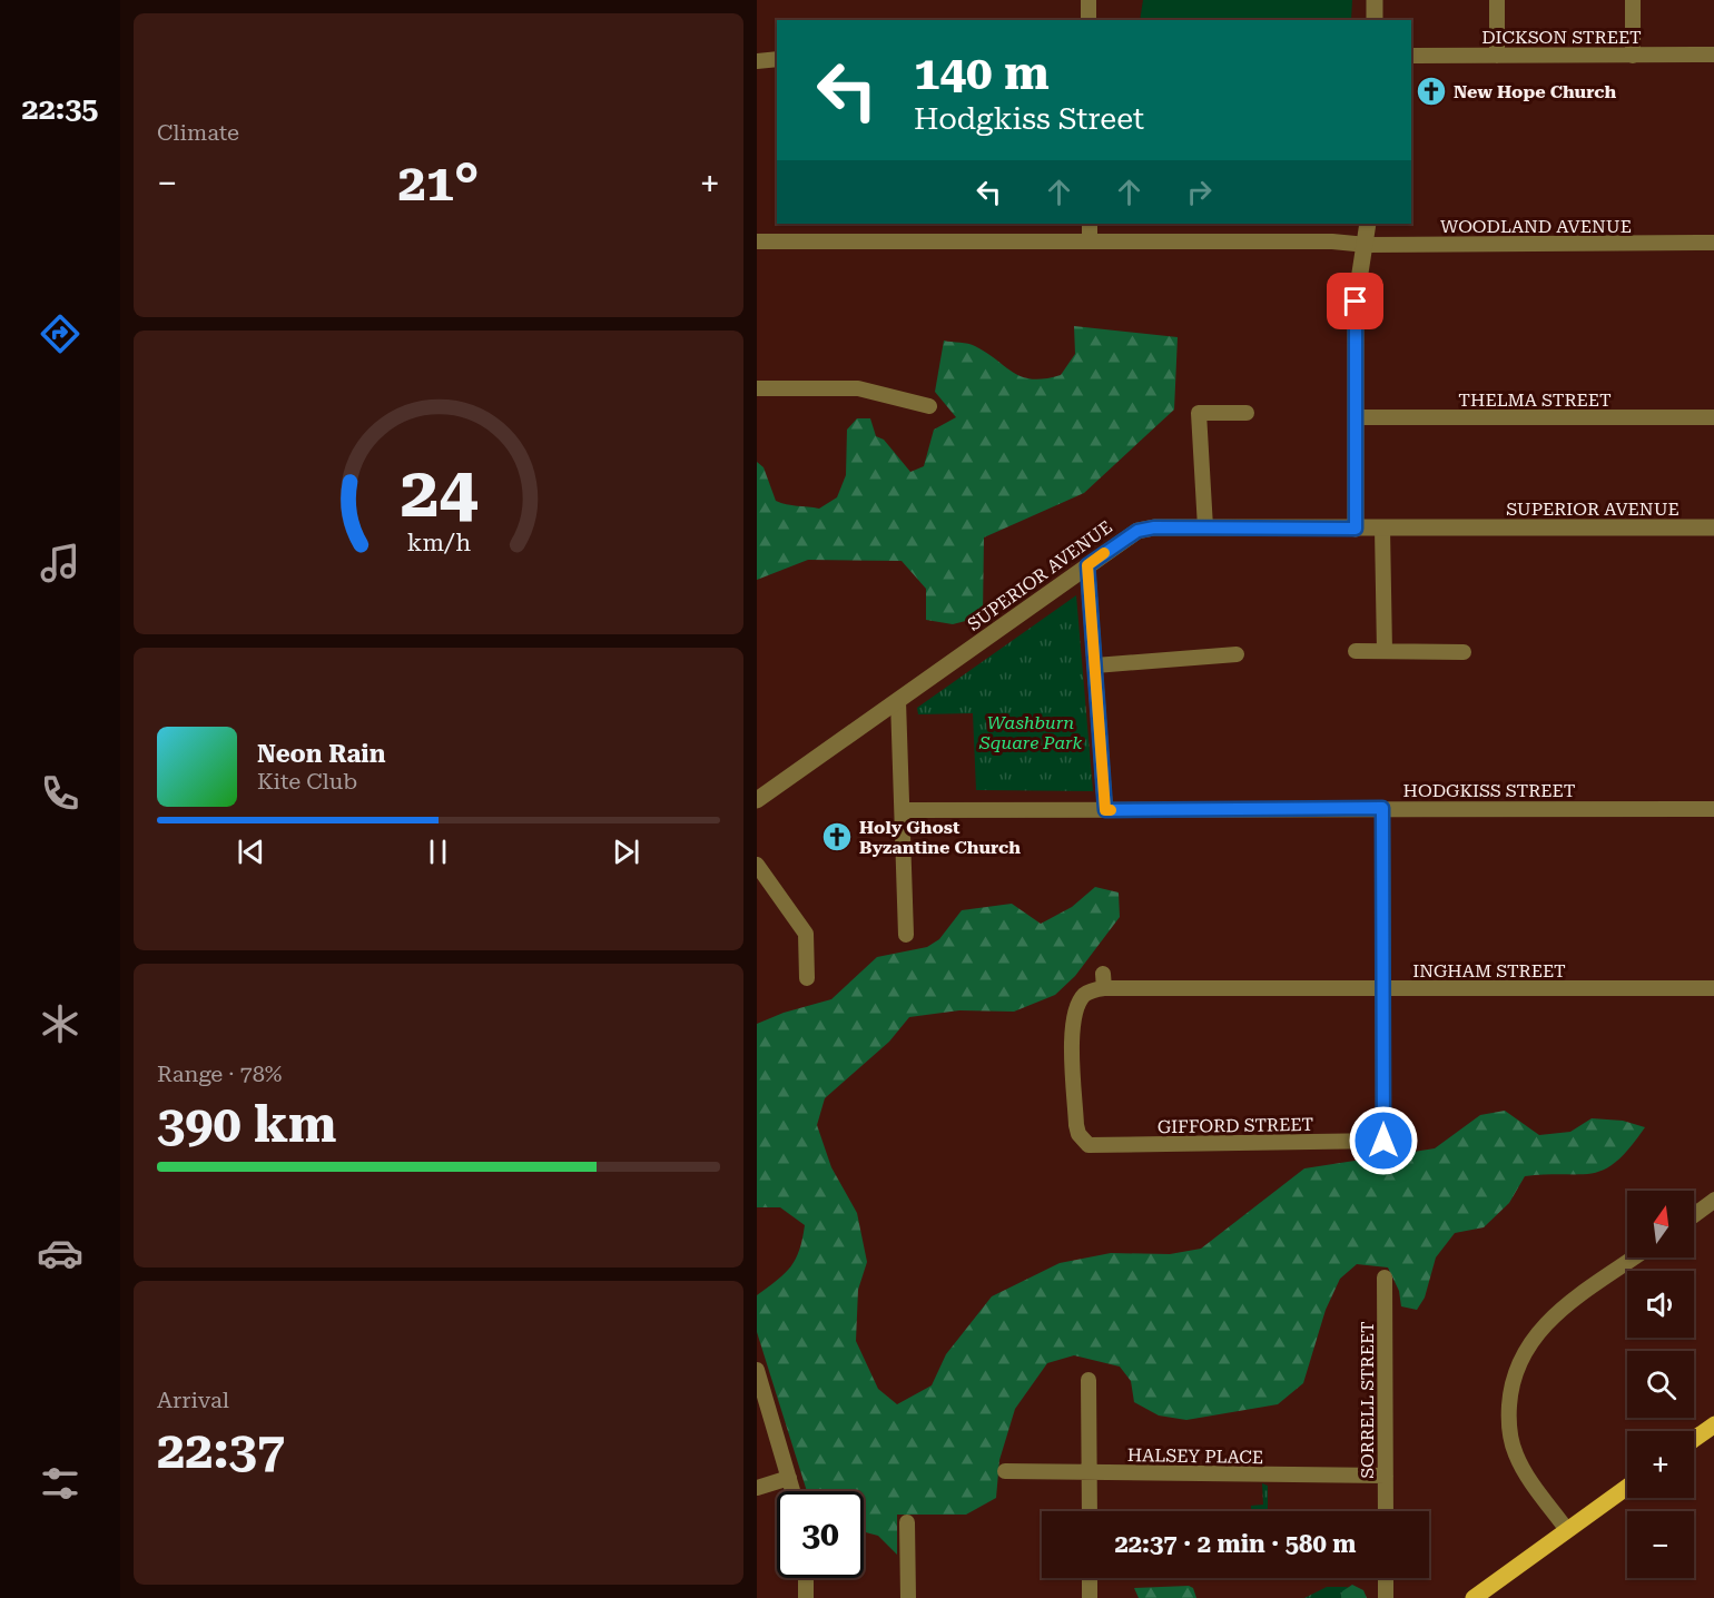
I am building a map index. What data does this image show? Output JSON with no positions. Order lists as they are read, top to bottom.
{
  "streets": {
    "street": [
      "DICKSON STREET",
      "WOODLAND AVENUE",
      "THELMA STREET",
      "SUPERIOR AVENUE",
      "HODGKISS STREET",
      "INGHAM STREET",
      "GIFFORD STREET",
      "SORRELL STREET",
      "HALSEY PLACE"
    ]
  },
  "crossings": [
    ["INGHAM STREET", "GIFFORD STREET"],
    ["SORRELL STREET", "HALSEY PLACE"]
  ],
  "parks": ["Washburn Square Park"],
  "places": {
    "church": ["New Hope Church", "Holy Ghost Byzantine Church"]
  },
  "north": "top",
  "page": {
    "tabs": "22:35",
    "tile": [
      "Climate",
      ["Range · 78%", "390 km"],
      ["Arrival", "22:37"]
    ],
    "turn": ["140 m", "Hodgkiss Street"],
    "heat": ["−", "21°", "+"],
    "song": ["Neon Rain", "Kite Club"],
    "map_buttons": ["+", "−"],
    "limit": "30",
    "trip": "22:37 · 2 min · 580 m",
    "gauge": ["24", "km/h"]
  }
}
